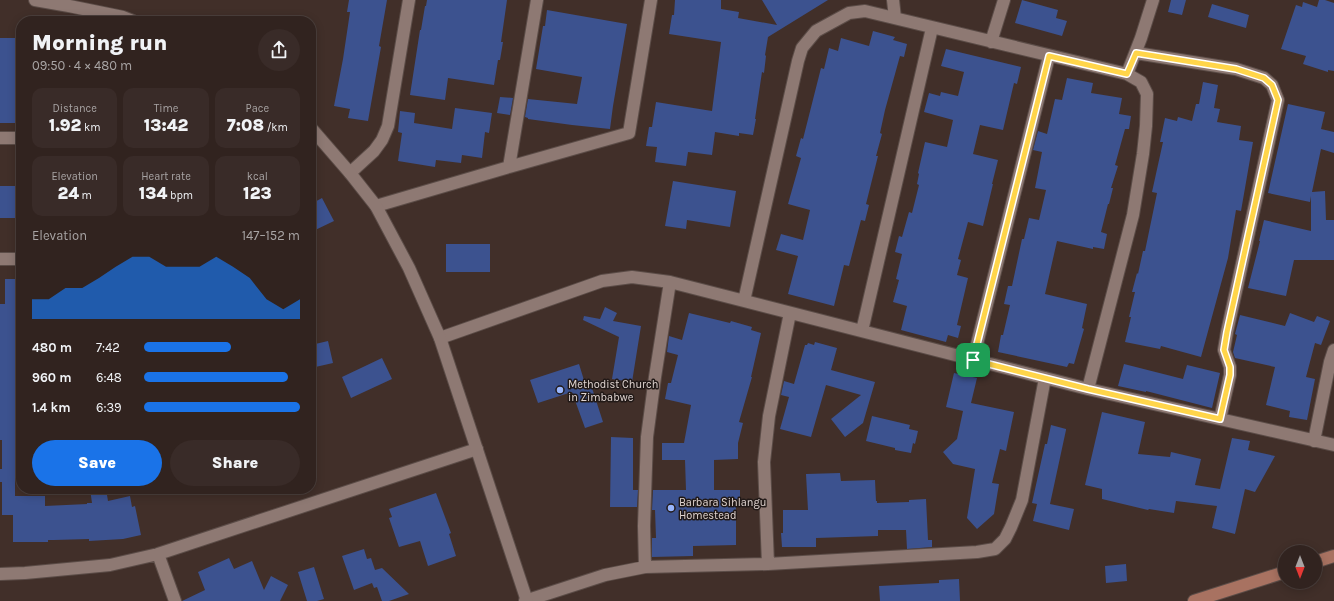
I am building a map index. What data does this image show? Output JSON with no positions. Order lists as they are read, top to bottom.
{
  "places": ["Methodist Church in Zimbabwe", "Barbara Sihlangu Homestead"],
  "north": "bottom",
  "page": {
    "heading": ["Morning run", "09:50 · 4 × 480 m"],
    "stats": [
      ["Distance", "1.92 km"],
      ["Time", "13:42"],
      ["Pace", "7:08 /km"],
      ["Elevation", "24 m"],
      ["Heart rate", "134 bpm"],
      ["kcal", "123"]
    ],
    "chart": ["Elevation", "147–152 m"],
    "list": [
      {
        "name": "480 m",
        "note": "7:42"
      },
      {
        "name": "960 m",
        "note": "6:48"
      },
      {
        "name": "1.4 km",
        "note": "6:39"
      }
    ],
    "buttons": ["Save", "Share"]
  }
}
